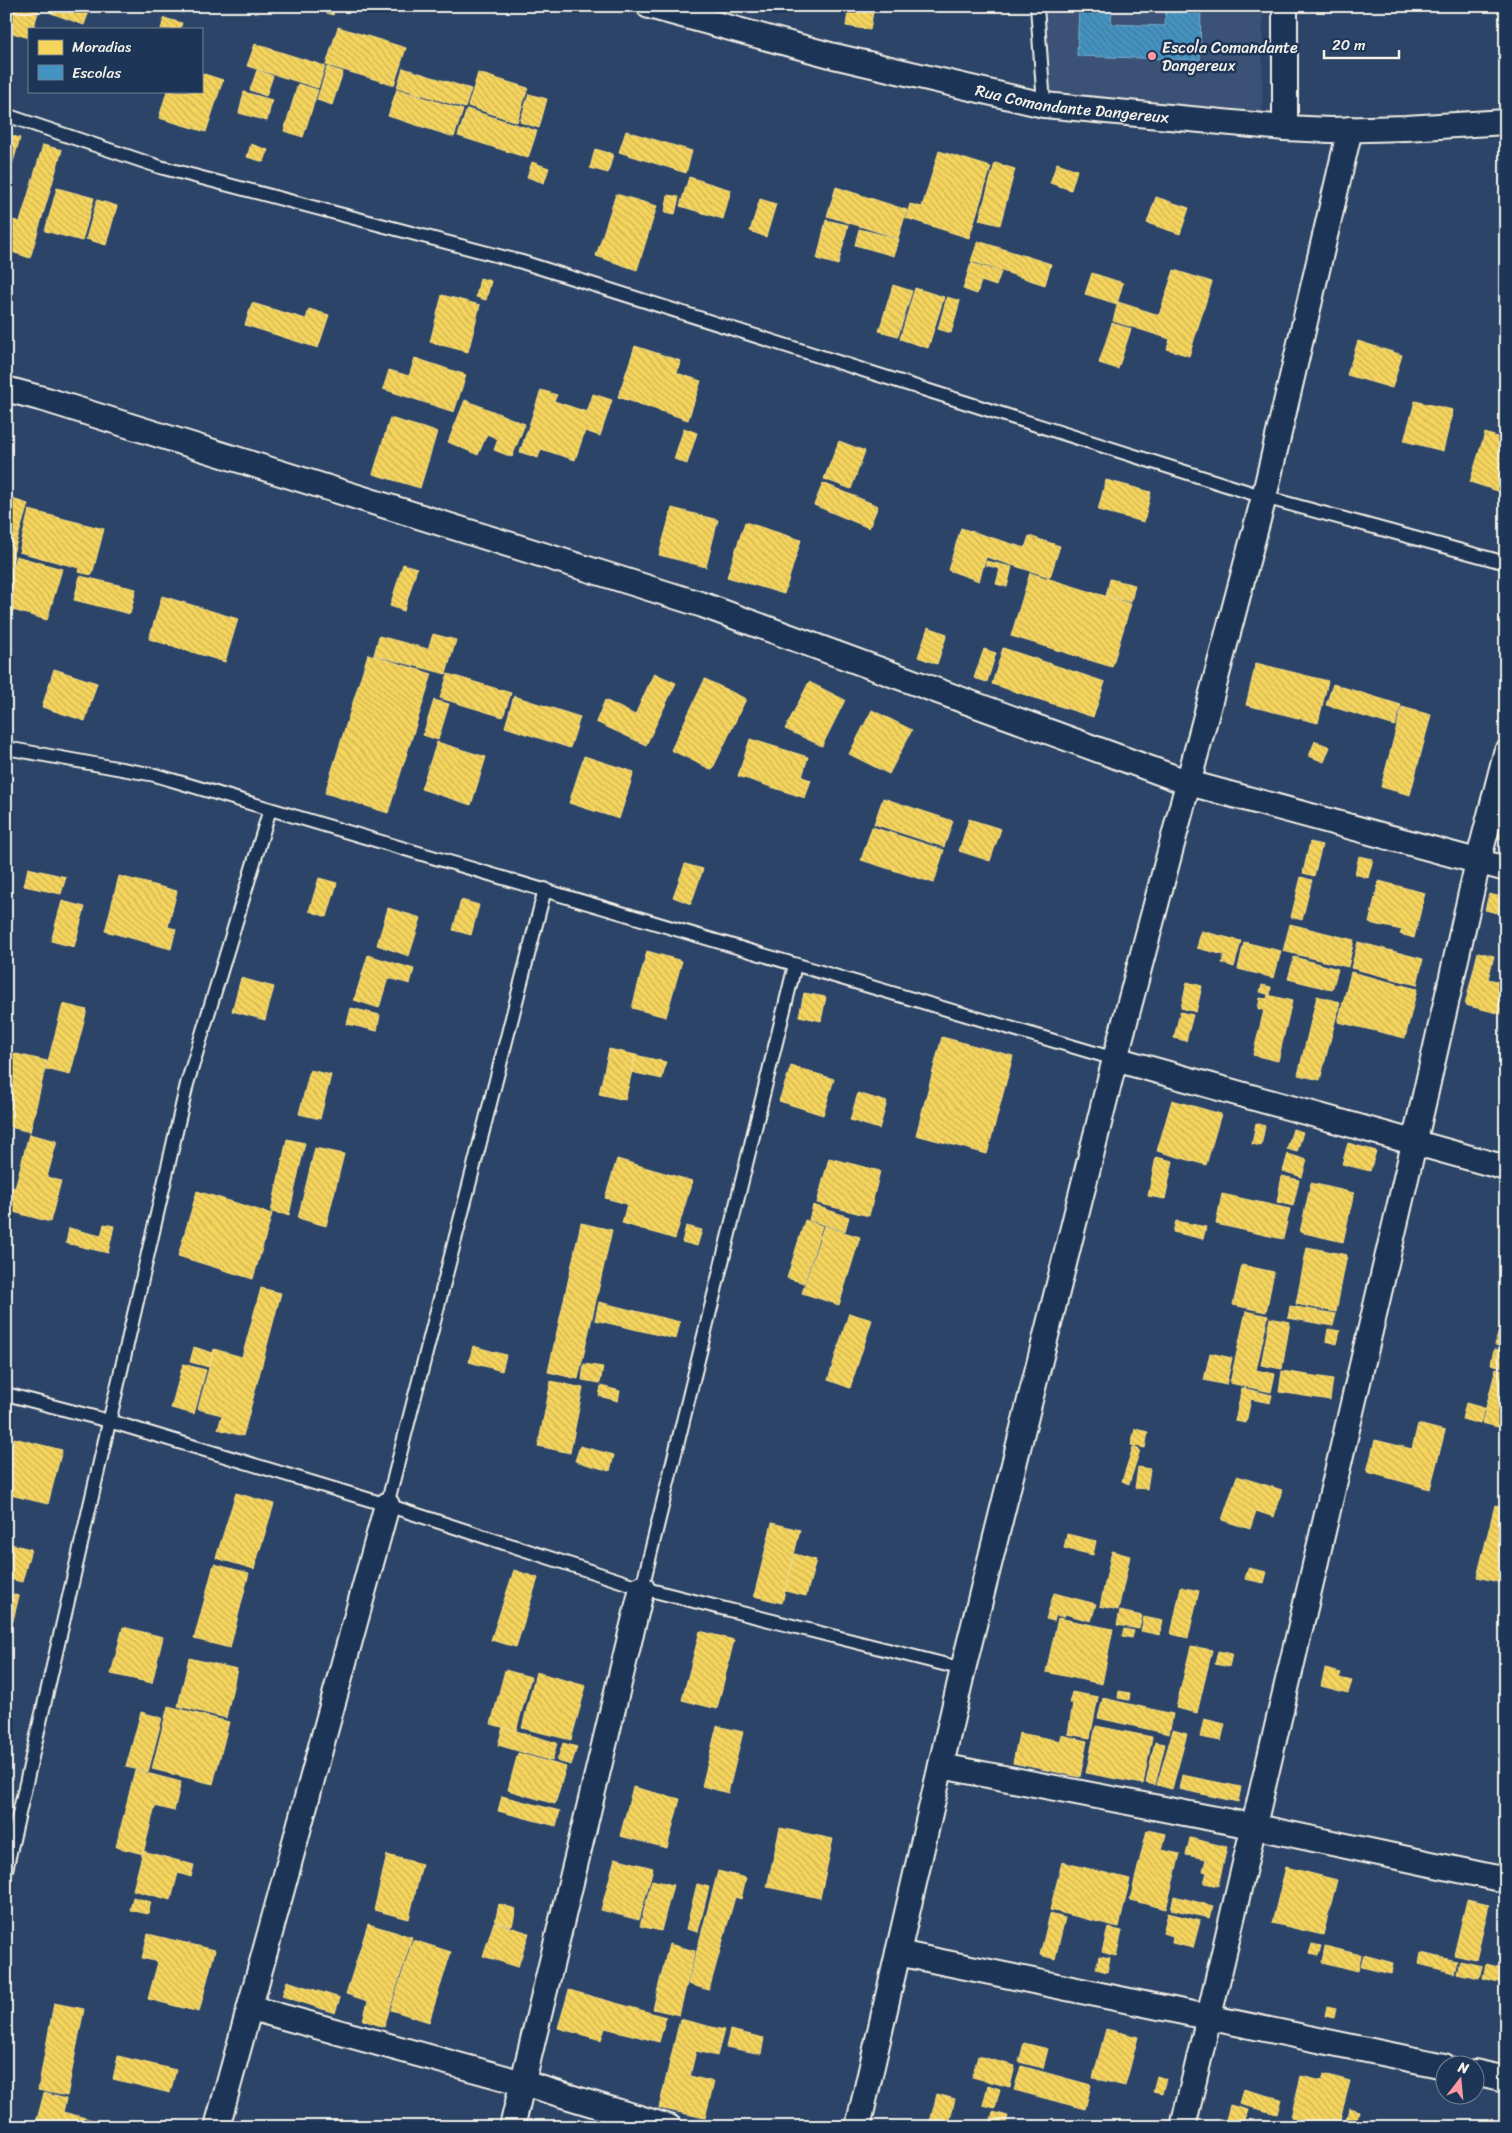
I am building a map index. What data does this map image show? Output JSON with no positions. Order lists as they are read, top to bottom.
{
  "streets": {
    "street": ["Rua Comandante Dangereux"]
  },
  "places": ["Escola Comandante Dangereux"],
  "legend": ["Moradias", "Escolas"],
  "scale_bar": "20 m",
  "north": "top"
}
